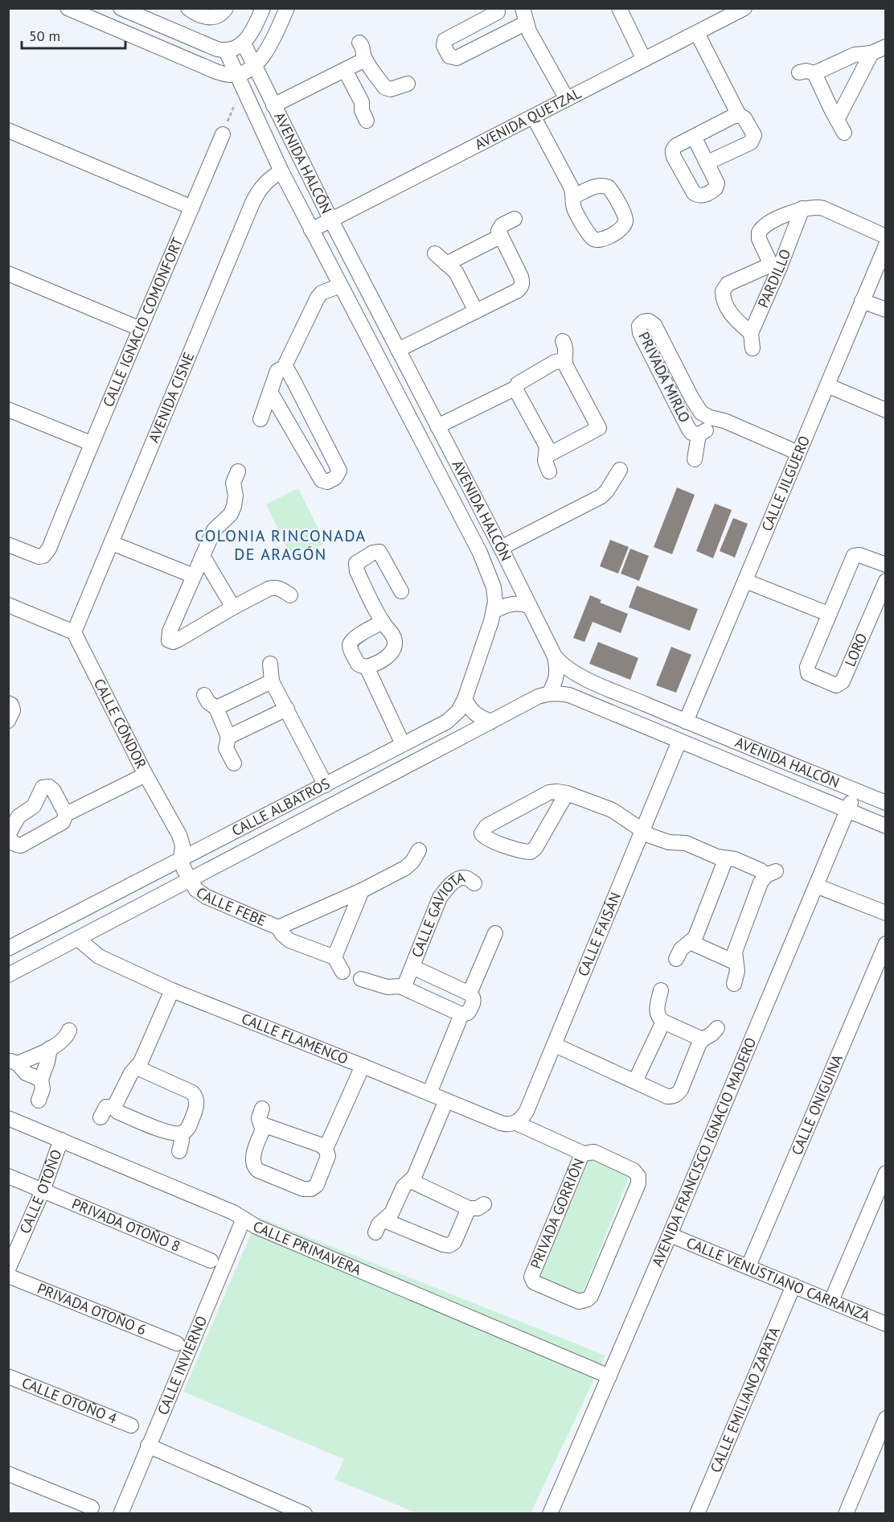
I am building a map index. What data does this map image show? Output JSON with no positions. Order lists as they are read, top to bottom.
{
  "streets": {
    "street": [
      "AVENIDA QUETZAL",
      "AVENIDA HALCÓN",
      "PARDILLO",
      "CALLE IGNACIO COMONFORT",
      "PRIVADA MIRLO",
      "AVENIDA CISNE",
      "CALLE JILGUERO",
      "LORO",
      "CALLE CÓNDOR",
      "CALLE ALBATROS",
      "CALLE FEBE",
      "CALLE GAVIOTA",
      "CALLE FAISÁN",
      "CALLE FLAMENCO",
      "CALLE ONIGUINA",
      "AVENIDA FRANCISCO IGNACIO MADERO",
      "CALLE OTOÑO",
      "PRIVADA GORRIÓN",
      "PRIVADA OTOÑO 8",
      "CALLE PRIMAVERA",
      "CALLE VENUSTIANO CARRANZA",
      "PRIVADA OTOÑO 6",
      "CALLE INVIERNO",
      "CALLE EMILIANO ZAPATA",
      "CALLE OTOÑO 4"
    ]
  },
  "crossings": [
    ["AVENIDA QUETZAL", "AVENIDA HALCÓN"],
    ["AVENIDA HALCÓN", "AVENIDA CISNE"],
    ["AVENIDA HALCÓN", "CALLE JILGUERO"],
    ["AVENIDA HALCÓN", "CALLE ALBATROS"],
    ["AVENIDA HALCÓN", "CALLE FAISÁN"],
    ["AVENIDA HALCÓN", "AVENIDA FRANCISCO IGNACIO MADERO"],
    ["PRIVADA MIRLO", "CALLE JILGUERO"],
    ["AVENIDA CISNE", "CALLE CÓNDOR"],
    ["CALLE CÓNDOR", "CALLE ALBATROS"],
    ["CALLE CÓNDOR", "CALLE FEBE"],
    ["CALLE ALBATROS", "CALLE FEBE"],
    ["CALLE ALBATROS", "CALLE FLAMENCO"],
    ["CALLE FAISÁN", "CALLE FLAMENCO"],
    ["CALLE FAISÁN", "PRIVADA GORRIÓN"],
    ["CALLE FLAMENCO", "PRIVADA GORRIÓN"],
    ["CALLE ONIGUINA", "CALLE VENUSTIANO CARRANZA"],
    ["AVENIDA FRANCISCO IGNACIO MADERO", "CALLE PRIMAVERA"],
    ["AVENIDA FRANCISCO IGNACIO MADERO", "CALLE VENUSTIANO CARRANZA"],
    ["CALLE OTOÑO", "PRIVADA OTOÑO 8"],
    ["CALLE OTOÑO", "CALLE PRIMAVERA"],
    ["CALLE PRIMAVERA", "CALLE INVIERNO"],
    ["CALLE VENUSTIANO CARRANZA", "CALLE EMILIANO ZAPATA"]
  ],
  "districts": ["COLONIA RINCONADA DE ARAGÓN"],
  "scale_bar": "50 m"
}
